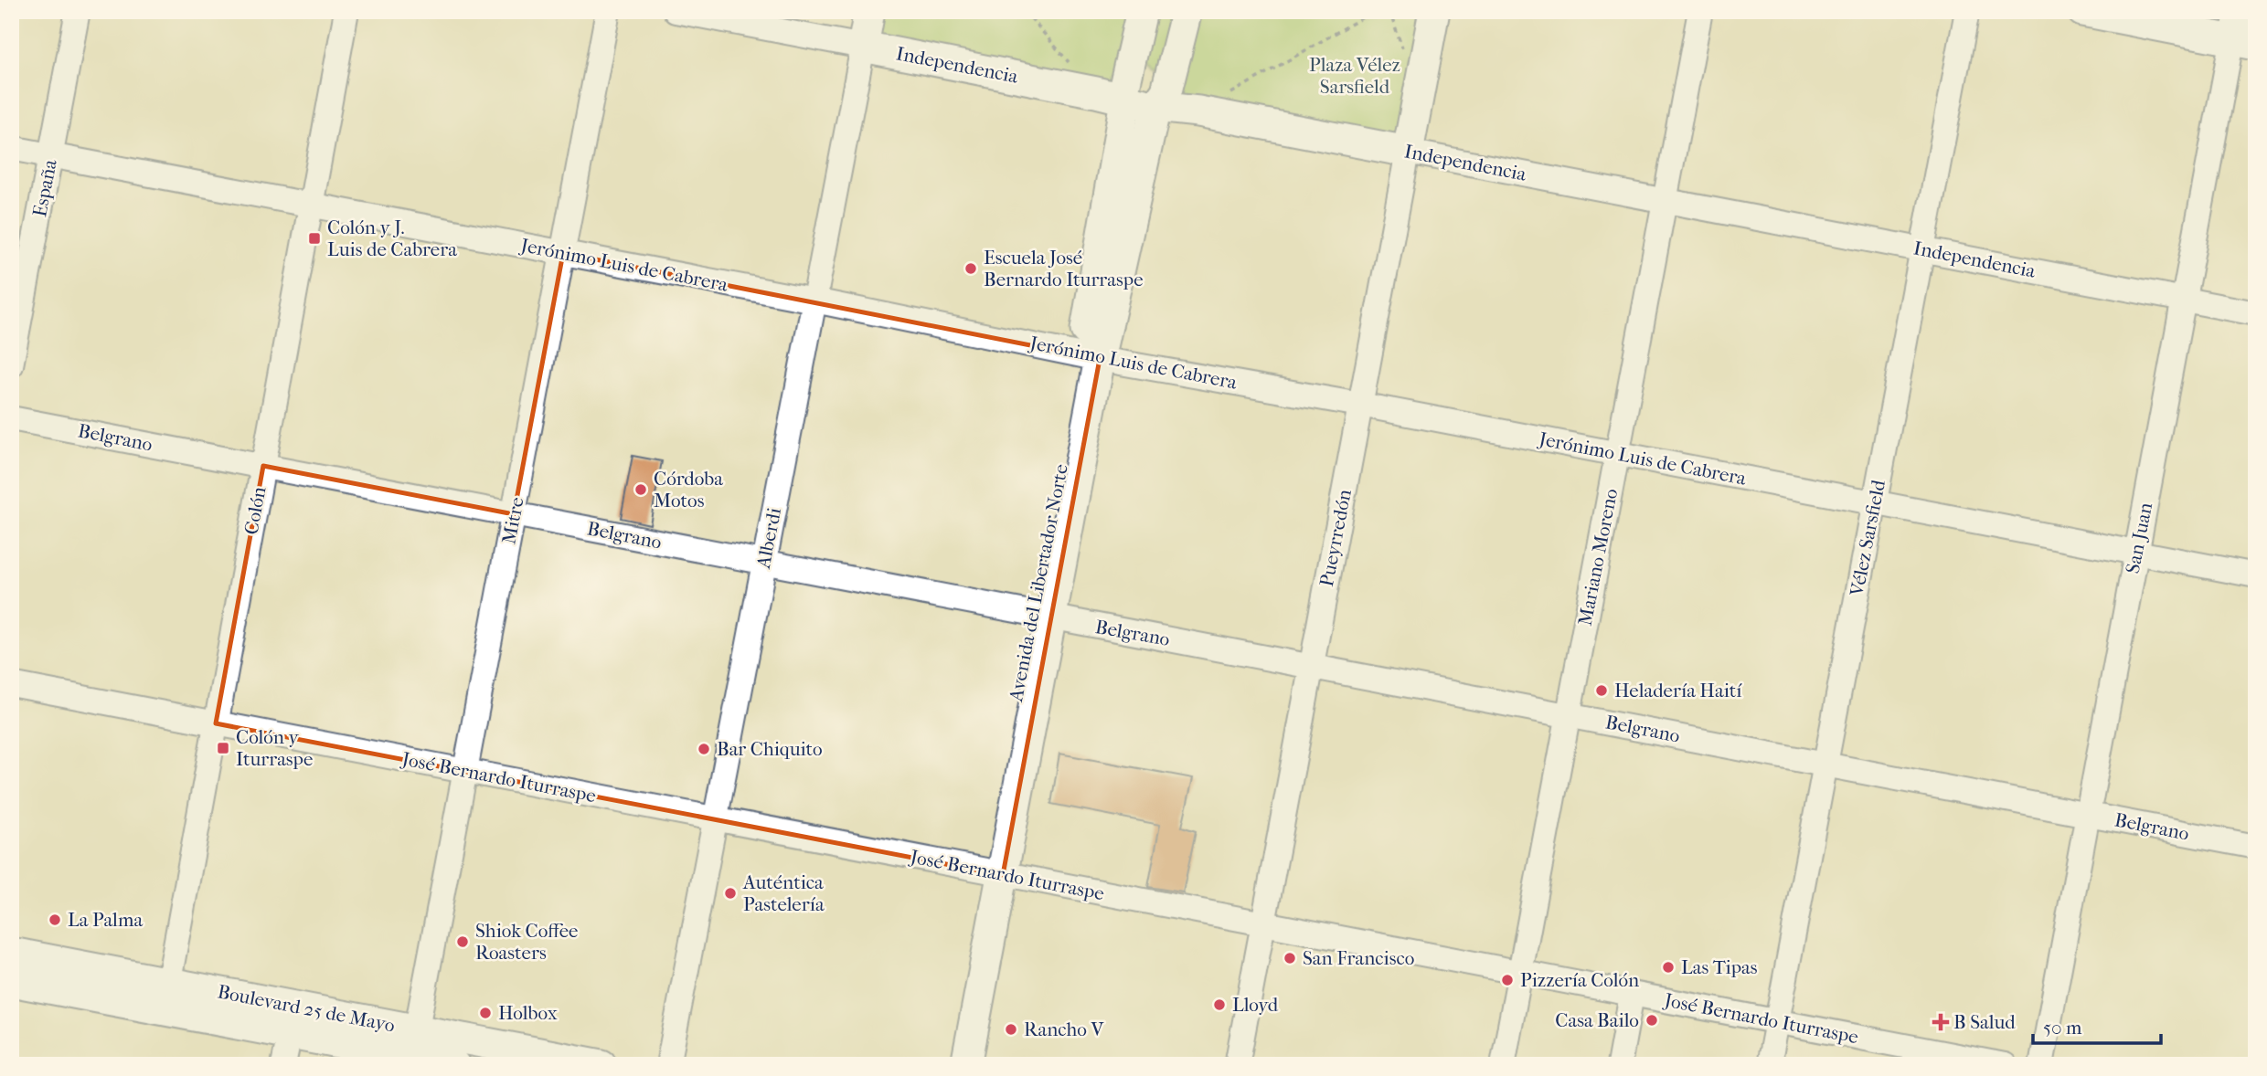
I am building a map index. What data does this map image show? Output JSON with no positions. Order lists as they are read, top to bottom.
{
  "streets": {
    "main road": [
      "Independencia",
      "Alberdi",
      "Pueyrredón",
      "Avenida del Libertador Norte",
      "Boulevard 25 de Mayo"
    ],
    "street": [
      "España",
      "Jerónimo Luis de Cabrera",
      "Belgrano",
      "Colón",
      "Mitre",
      "Vélez Sarsfield",
      "San Juan",
      "Mariano Moreno",
      "José Bernardo Iturraspe"
    ]
  },
  "crossings": [
    ["Independencia", "Alberdi"],
    ["Independencia", "Pueyrredón"],
    ["Independencia", "Vélez Sarsfield"],
    ["Independencia", "San Juan"],
    ["Independencia", "Mariano Moreno"],
    ["Independencia", "Avenida del Libertador Norte"],
    ["España", "Jerónimo Luis de Cabrera"],
    ["Jerónimo Luis de Cabrera", "Colón"],
    ["Jerónimo Luis de Cabrera", "Mitre"],
    ["Jerónimo Luis de Cabrera", "Alberdi"],
    ["Jerónimo Luis de Cabrera", "Pueyrredón"],
    ["Jerónimo Luis de Cabrera", "Vélez Sarsfield"],
    ["Jerónimo Luis de Cabrera", "San Juan"],
    ["Jerónimo Luis de Cabrera", "Mariano Moreno"],
    ["Jerónimo Luis de Cabrera", "Avenida del Libertador Norte"],
    ["Belgrano", "Colón"],
    ["Belgrano", "Mitre"],
    ["Belgrano", "Alberdi"],
    ["Belgrano", "Pueyrredón"],
    ["Belgrano", "Vélez Sarsfield"],
    ["Belgrano", "San Juan"],
    ["Belgrano", "Mariano Moreno"],
    ["Belgrano", "Avenida del Libertador Norte"],
    ["Colón", "José Bernardo Iturraspe"],
    ["Colón", "Boulevard 25 de Mayo"],
    ["Mitre", "José Bernardo Iturraspe"],
    ["Mitre", "Boulevard 25 de Mayo"],
    ["Alberdi", "José Bernardo Iturraspe"],
    ["Pueyrredón", "José Bernardo Iturraspe"],
    ["Vélez Sarsfield", "José Bernardo Iturraspe"],
    ["Mariano Moreno", "José Bernardo Iturraspe"],
    ["Avenida del Libertador Norte", "José Bernardo Iturraspe"]
  ],
  "parks": ["Plaza Vélez Sarsfield"],
  "places": {
    "transit": ["Colón y J. Luis de Cabrera", "Colón y Iturraspe"],
    "other": [
      "Escuela José Bernardo Iturraspe",
      "Córdoba Motos",
      "Heladería Haití",
      "Bar Chiquito",
      "Auténtica Pastelería",
      "La Palma",
      "Shiok Coffee Roasters",
      "San Francisco",
      "Las Tipas",
      "Pizzería Colón",
      "Lloyd",
      "Holbox",
      "Casa Bailo",
      "Rancho V"
    ],
    "health": ["B Salud"]
  },
  "scale_bar": "50 m"
}
